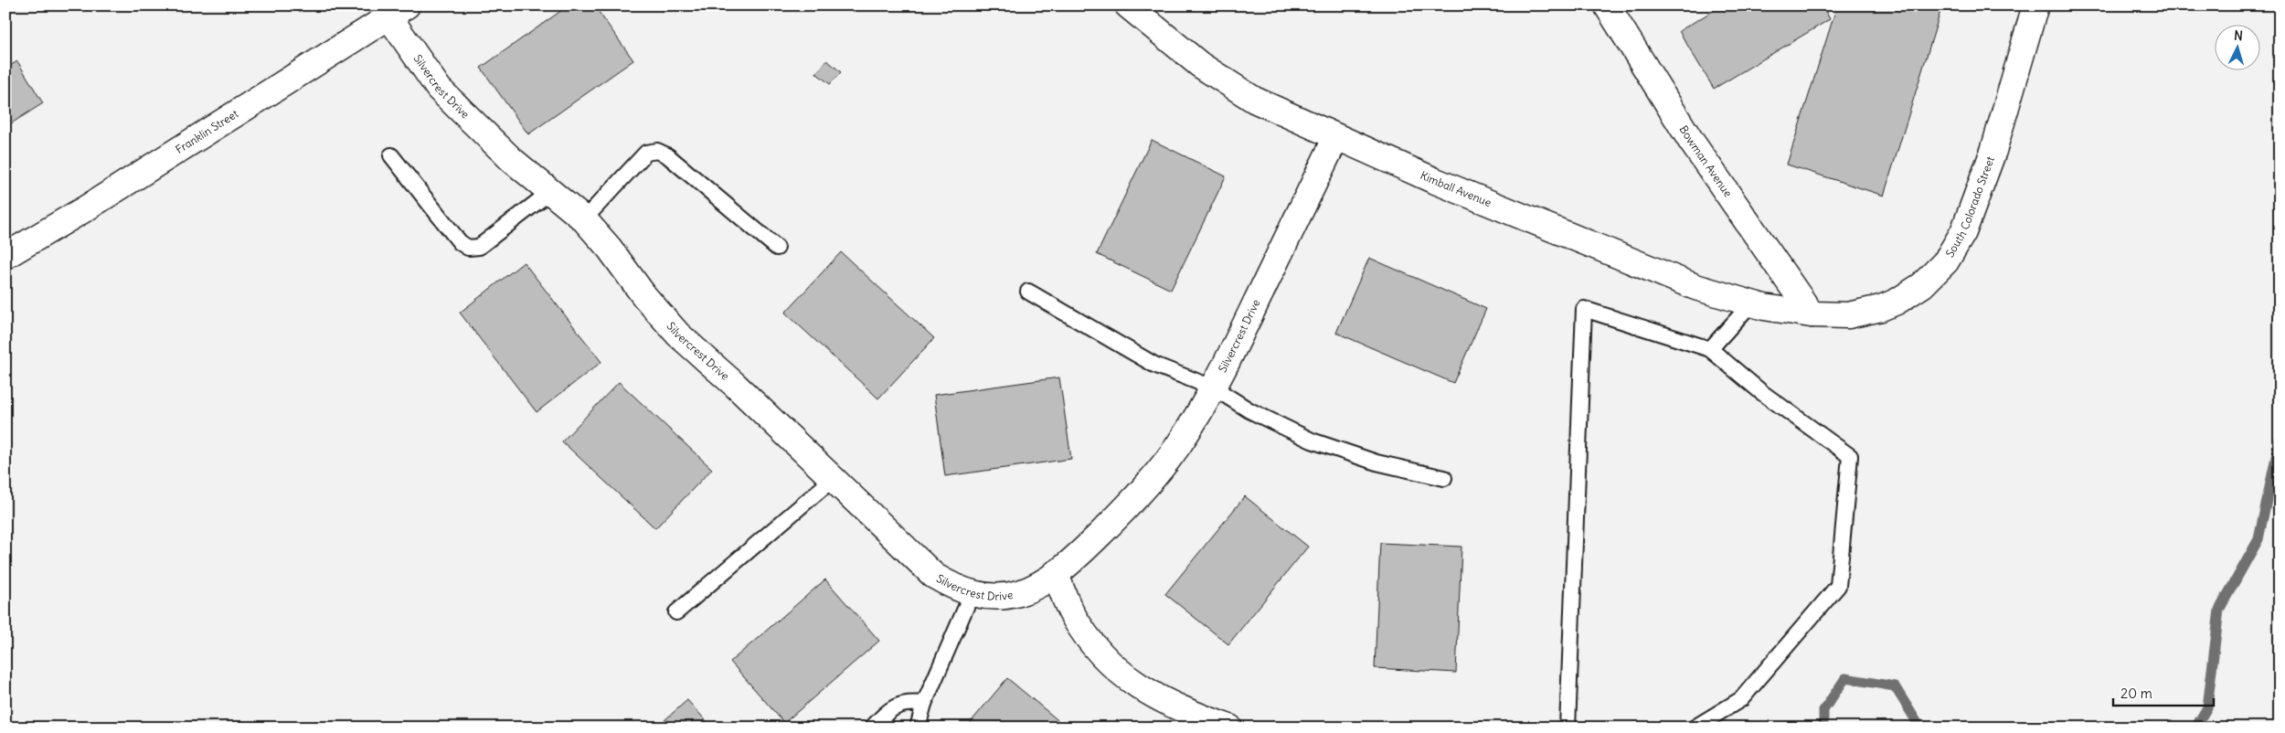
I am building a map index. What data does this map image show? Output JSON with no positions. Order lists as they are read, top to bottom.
{
  "streets": {
    "street": [
      "Silvercrest Drive",
      "Franklin Street",
      "Bowman Avenue",
      "Kimball Avenue",
      "South Colorado Street"
    ]
  },
  "crossings": [
    ["Silvercrest Drive", "Franklin Street"],
    ["Silvercrest Drive", "Kimball Avenue"],
    ["Bowman Avenue", "Kimball Avenue"],
    ["Bowman Avenue", "South Colorado Street"],
    ["Kimball Avenue", "South Colorado Street"]
  ],
  "scale_bar": "20 m",
  "north": "top"
}
